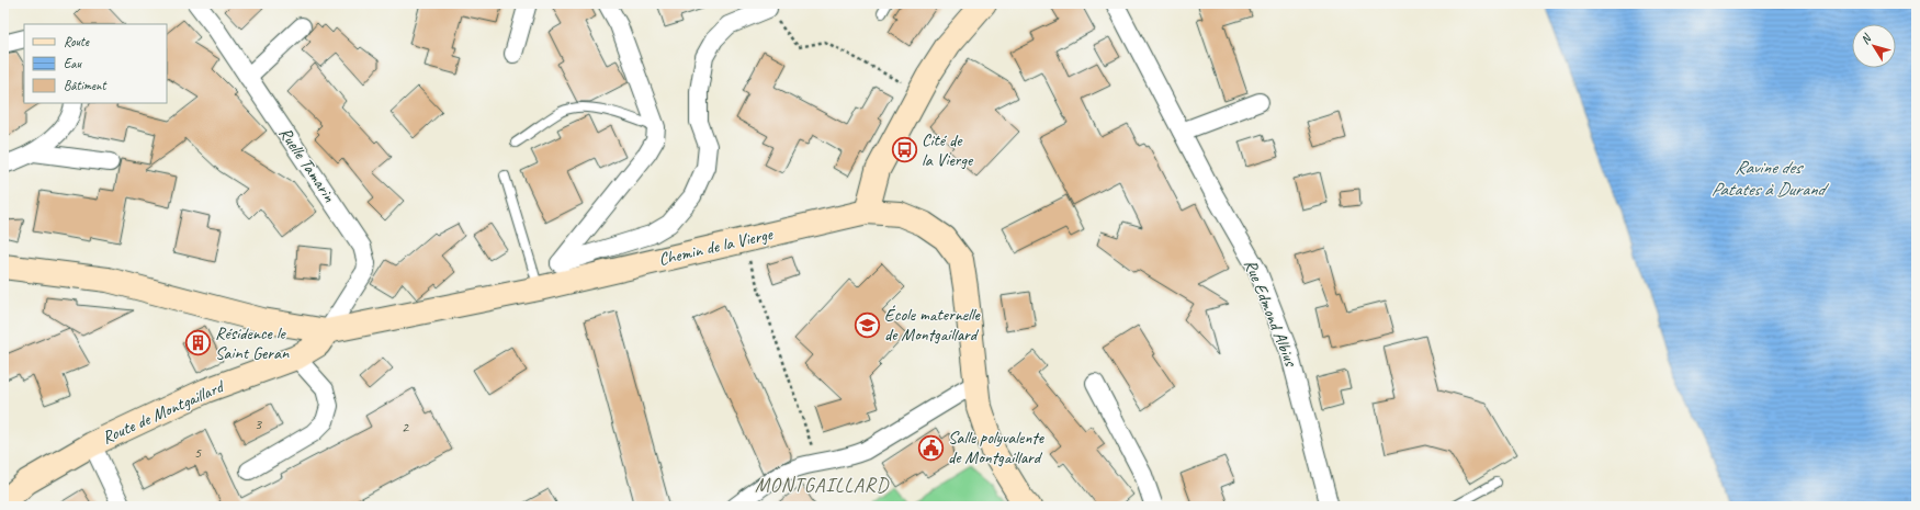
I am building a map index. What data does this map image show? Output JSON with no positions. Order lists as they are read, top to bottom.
{
  "streets": {
    "street": [
      "Ruelle Tamarin",
      "Chemin de la Vierge",
      "Rue Edmond Albius",
      "Route de Montgaillard"
    ]
  },
  "crossings": [
    ["Ruelle Tamarin", "Chemin de la Vierge"],
    ["Ruelle Tamarin", "Route de Montgaillard"],
    ["Chemin de la Vierge", "Route de Montgaillard"]
  ],
  "districts": ["MONTGAILLARD"],
  "water": ["Ravine des Patates à Durand"],
  "places": {
    "bus stop": ["Cité de la Vierge"],
    "school or university": ["École maternelle de Montgaillard"],
    "building": ["Résidence le Saint Geran"],
    "public building": ["Salle polyvalente de Montgaillard"]
  },
  "house_numbers": ["3", "2", "5"],
  "legend": ["Route", "Eau", "Bâtiment"],
  "north": "top left"
}
